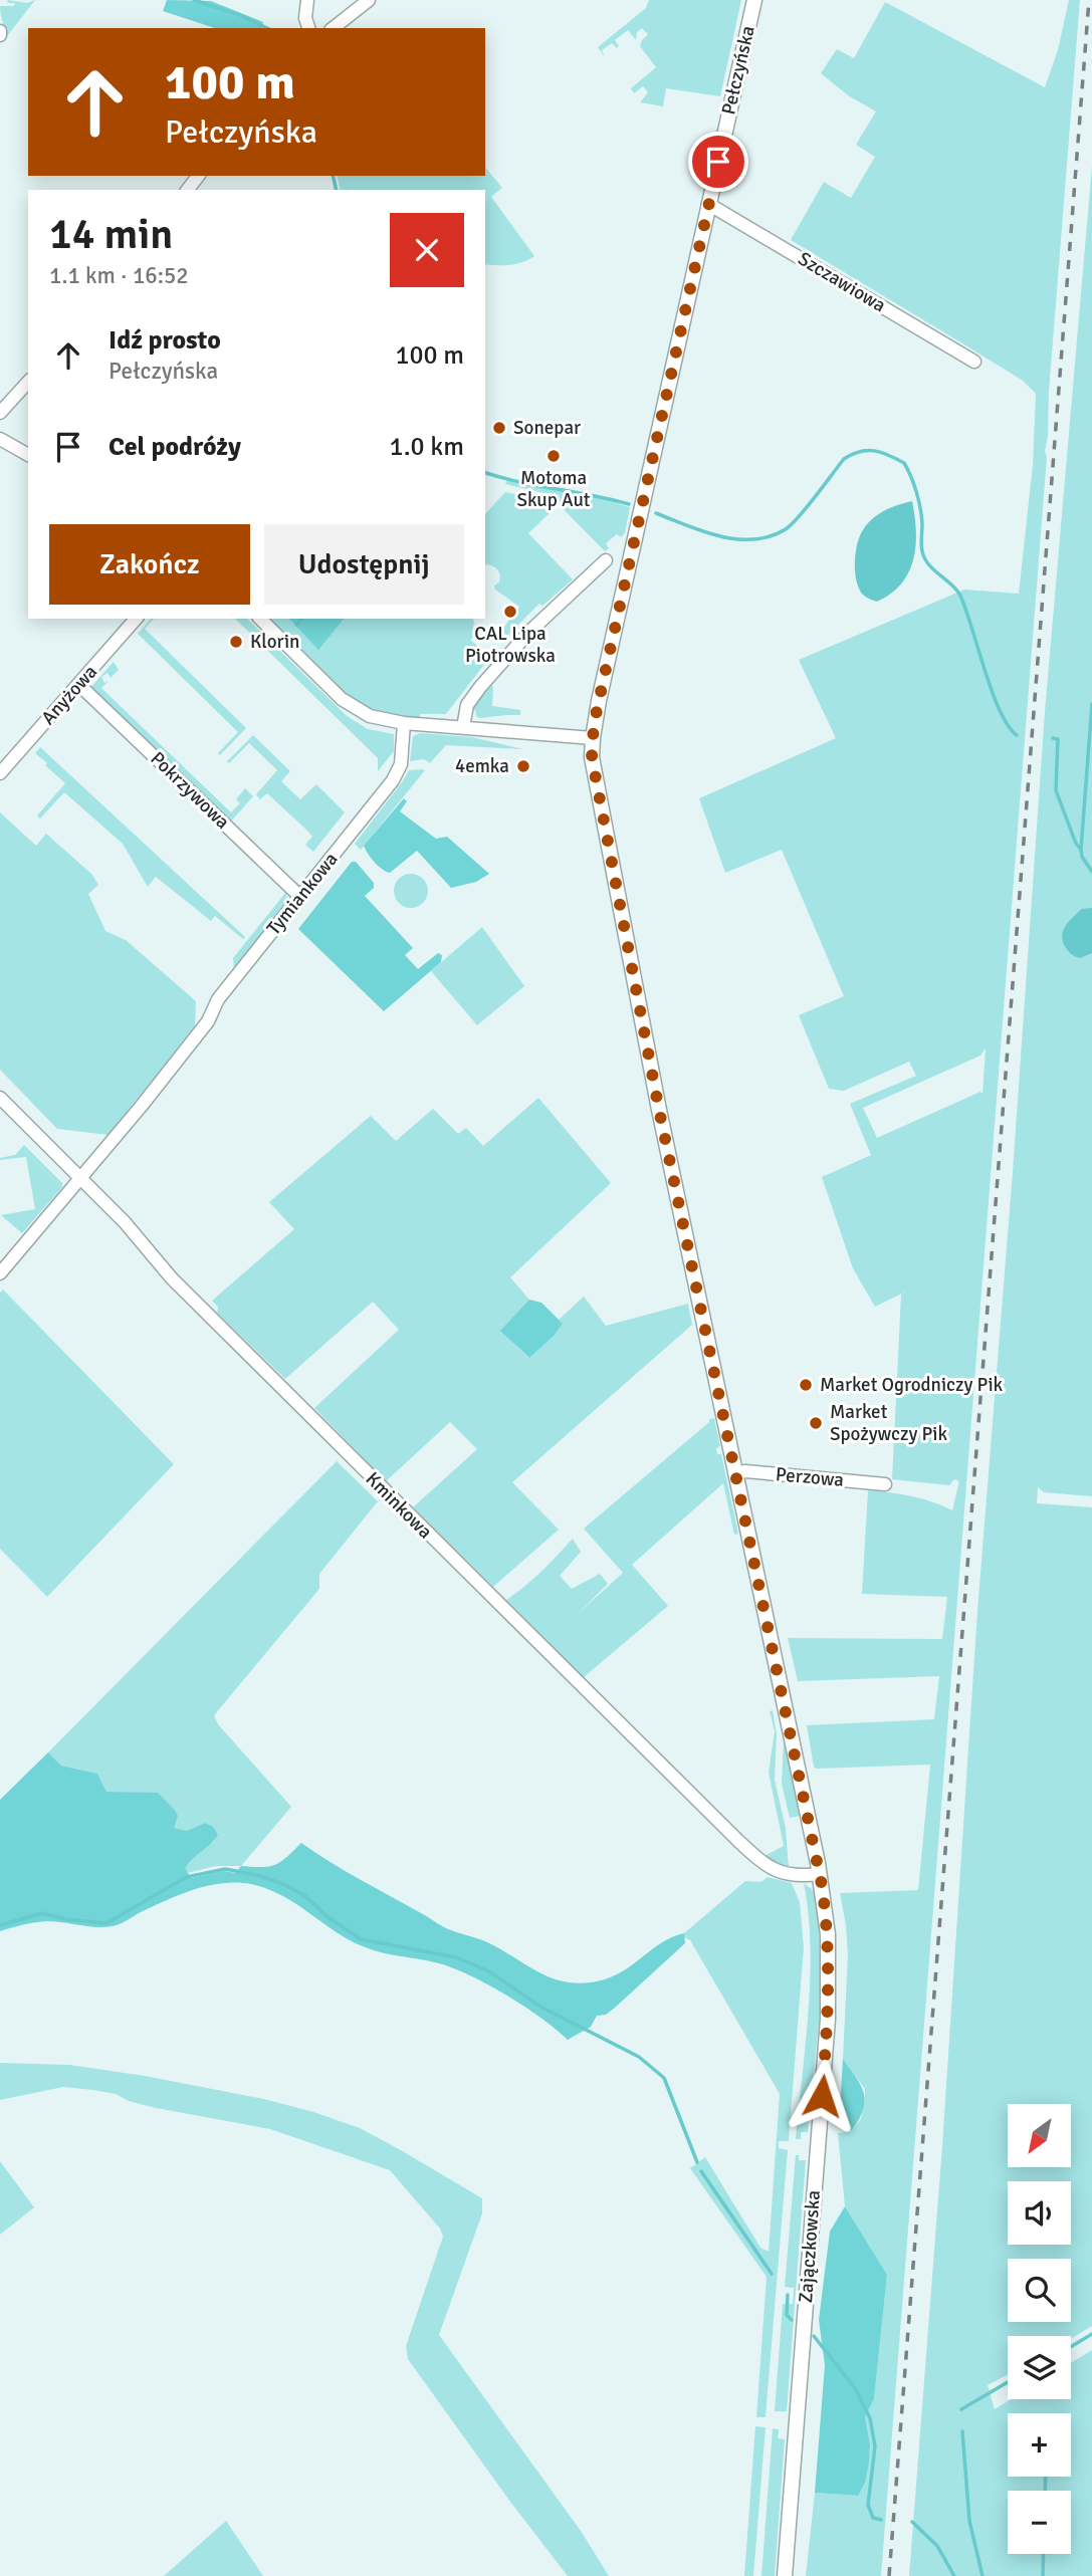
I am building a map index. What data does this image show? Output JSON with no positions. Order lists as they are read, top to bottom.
{
  "streets": {
    "main road": ["Pełczyńska", "Zajączkowska"],
    "street": [
      "Szczawiowa",
      "Anyżowa",
      "Pokrzywowa",
      "Tymiankowa",
      "Perzowa",
      "Kminkowa"
    ]
  },
  "crossings": [
    ["Pełczyńska", "Szczawiowa"],
    ["Pełczyńska", "Perzowa"],
    ["Pełczyńska", "Kminkowa"],
    ["Pełczyńska", "Zajączkowska"],
    ["Anyżowa", "Pokrzywowa"],
    ["Pokrzywowa", "Tymiankowa"],
    ["Tymiankowa", "Kminkowa"]
  ],
  "places": [
    "Sonepar",
    "Motoma Skup Aut",
    "CAL Lipa Piotrowska",
    "Klorin",
    "4emka",
    "Market Ogrodniczy Pik",
    "Market Spożywczy Pik"
  ],
  "north": "bottom left",
  "page": {
    "turn": ["100 m", "Pełczyńska"],
    "heading": ["14 min", "1.1 km · 16:52"],
    "list": [
      {
        "name": "Idź prosto",
        "note": "Pełczyńska",
        "value": "100 m"
      },
      {
        "name": "Cel podróży",
        "value": "1.0 km"
      }
    ],
    "buttons": ["Zakończ", "Udostępnij"],
    "map_buttons": ["+", "−"]
  }
}
